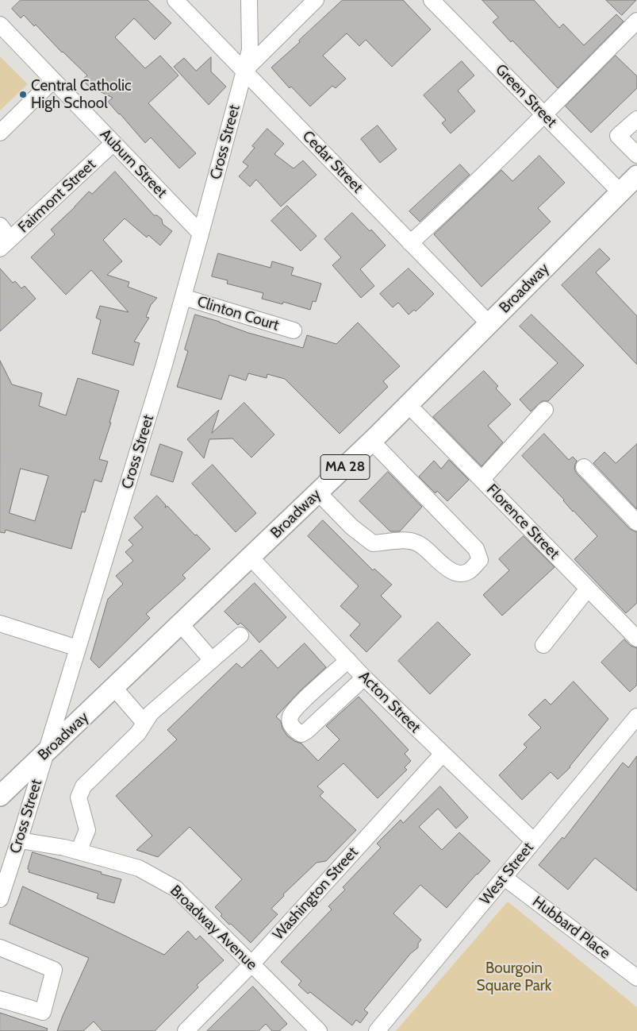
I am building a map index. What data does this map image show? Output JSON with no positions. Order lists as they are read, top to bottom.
{
  "streets": {
    "main road": ["Broadway", "MA 28"],
    "street": [
      "Green Street",
      "Cross Street",
      "Cedar Street",
      "Auburn Street",
      "Fairmont Street",
      "Clinton Court",
      "Florence Street",
      "Acton Street",
      "West Street",
      "Washington Street",
      "Broadway Avenue",
      "Hubbard Place"
    ]
  },
  "crossings": [
    ["Green Street", "Broadway"],
    ["Cross Street", "Cedar Street"],
    ["Cross Street", "Auburn Street"],
    ["Cross Street", "Broadway"],
    ["Cross Street", "Clinton Court"],
    ["Cross Street", "Broadway Avenue"],
    ["Cedar Street", "Broadway"],
    ["Auburn Street", "Fairmont Street"],
    ["Broadway", "Florence Street"],
    ["Broadway", "Acton Street"],
    ["Acton Street", "West Street"],
    ["Acton Street", "Washington Street"],
    ["West Street", "Hubbard Place"],
    ["Washington Street", "Broadway Avenue"]
  ],
  "parks": ["Bourgoin Square Park"],
  "places": ["Central Catholic High School"]
}
